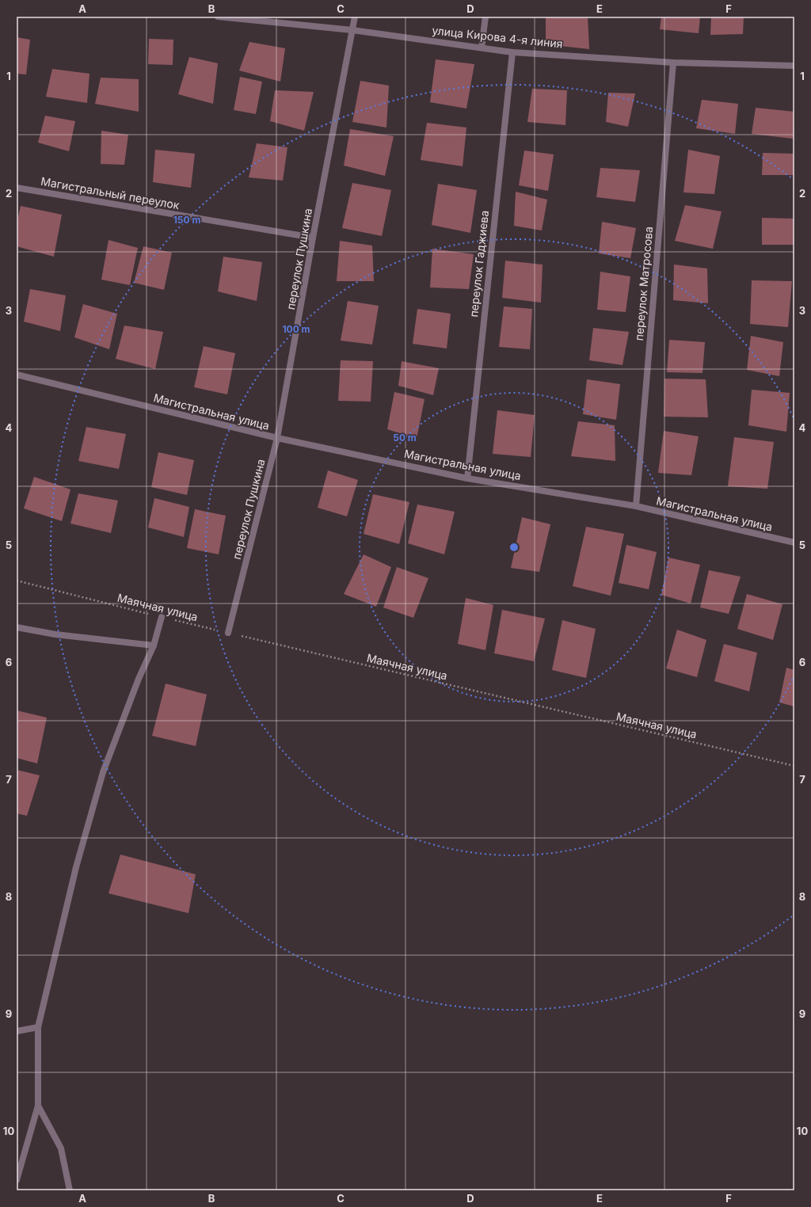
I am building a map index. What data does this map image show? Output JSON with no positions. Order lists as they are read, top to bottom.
{
  "streets": {
    "street": [
      "улица Кирова 4-я линия",
      "Магистральный переулок",
      "переулок Пушкина",
      "переулок Гаджиева",
      "переулок Матросова",
      "Магистральная улица"
    ],
    "path": ["Маячная улица"]
  },
  "crossings": [
    ["улица Кирова 4-я линия", "переулок Пушкина"],
    ["улица Кирова 4-я линия", "переулок Гаджиева"],
    ["улица Кирова 4-я линия", "переулок Матросова"],
    ["Магистральный переулок", "переулок Пушкина"],
    ["переулок Пушкина", "Магистральная улица"],
    ["переулок Пушкина", "Маячная улица"],
    ["переулок Гаджиева", "Магистральная улица"],
    ["переулок Матросова", "Магистральная улица"]
  ],
  "grid": {
    "columns": [
      "A",
      "B",
      "C",
      "D",
      "E",
      "F"
    ],
    "rows": [
      "1",
      "2",
      "3",
      "4",
      "5",
      "6",
      "7",
      "8",
      "9",
      "10"
    ]
  },
  "rings": ["150 m", "100 m", "50 m"]
}
